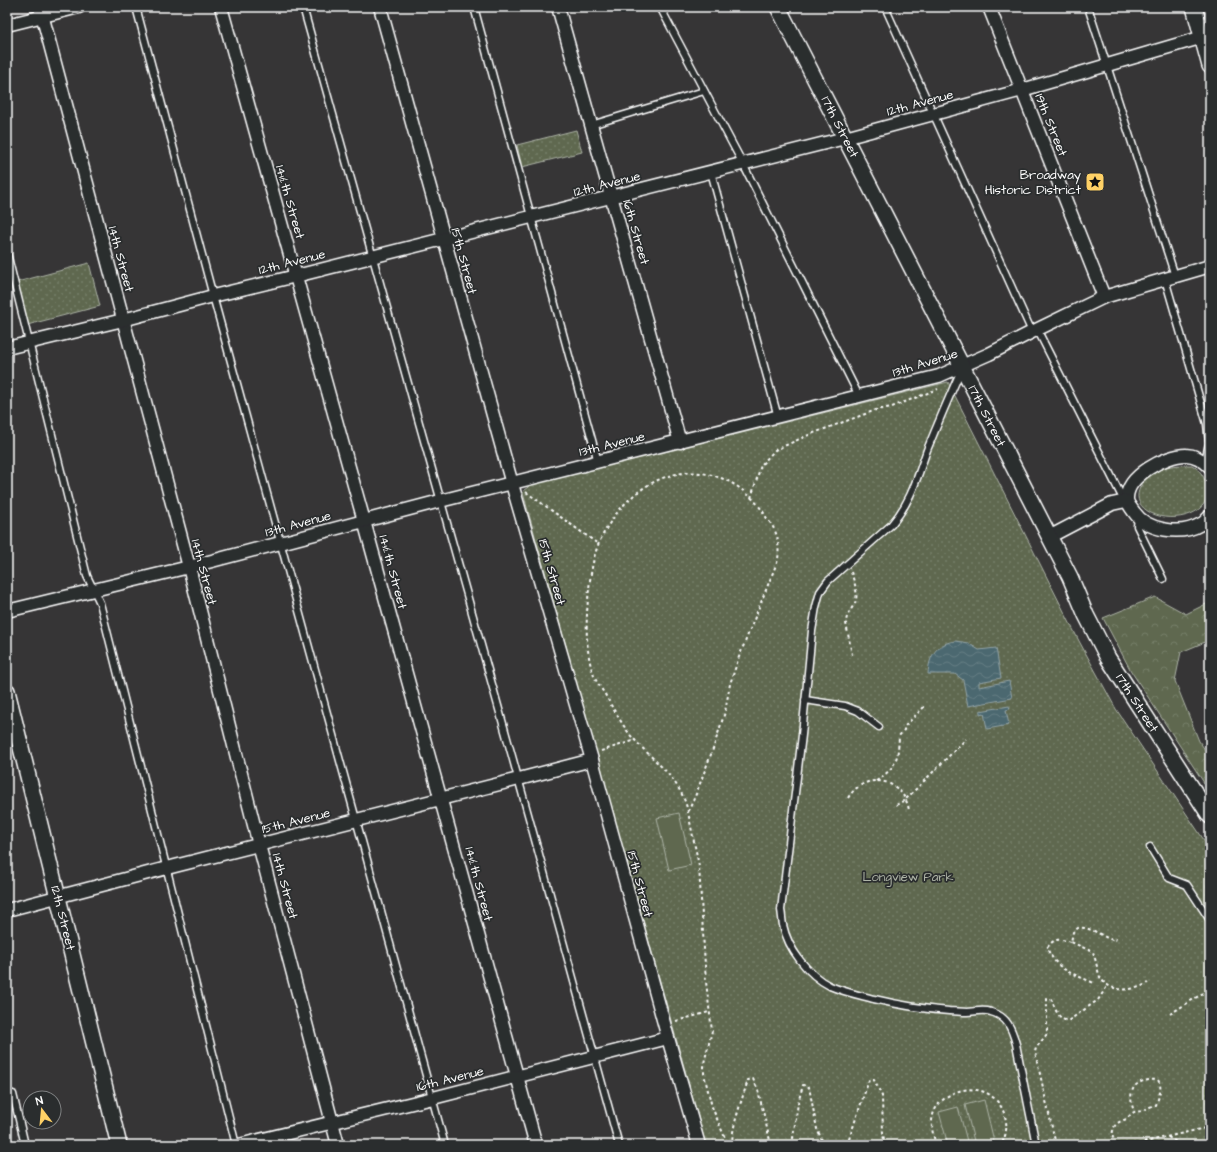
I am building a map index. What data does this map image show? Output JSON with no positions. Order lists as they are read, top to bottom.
{
  "streets": {
    "street": [
      "12th Avenue",
      "19th Street",
      "17th Street",
      "14½th Street",
      "16th Street",
      "14th Street",
      "15th Street",
      "13th Avenue",
      "15th Avenue",
      "12th Street",
      "16th Avenue"
    ]
  },
  "crossings": [
    ["12th Avenue", "19th Street"],
    ["12th Avenue", "17th Street"],
    ["12th Avenue", "14½th Street"],
    ["12th Avenue", "16th Street"],
    ["12th Avenue", "14th Street"],
    ["12th Avenue", "15th Street"],
    ["19th Street", "13th Avenue"],
    ["17th Street", "13th Avenue"],
    ["14½th Street", "13th Avenue"],
    ["14½th Street", "15th Avenue"],
    ["14½th Street", "16th Avenue"],
    ["16th Street", "13th Avenue"],
    ["14th Street", "13th Avenue"],
    ["14th Street", "15th Avenue"],
    ["14th Street", "16th Avenue"],
    ["15th Street", "13th Avenue"],
    ["15th Street", "15th Avenue"],
    ["15th Street", "16th Avenue"],
    ["15th Avenue", "12th Street"]
  ],
  "parks": ["Longview Park"],
  "places": {
    "place": ["Broadway Historic District"]
  },
  "north": "top"
}
